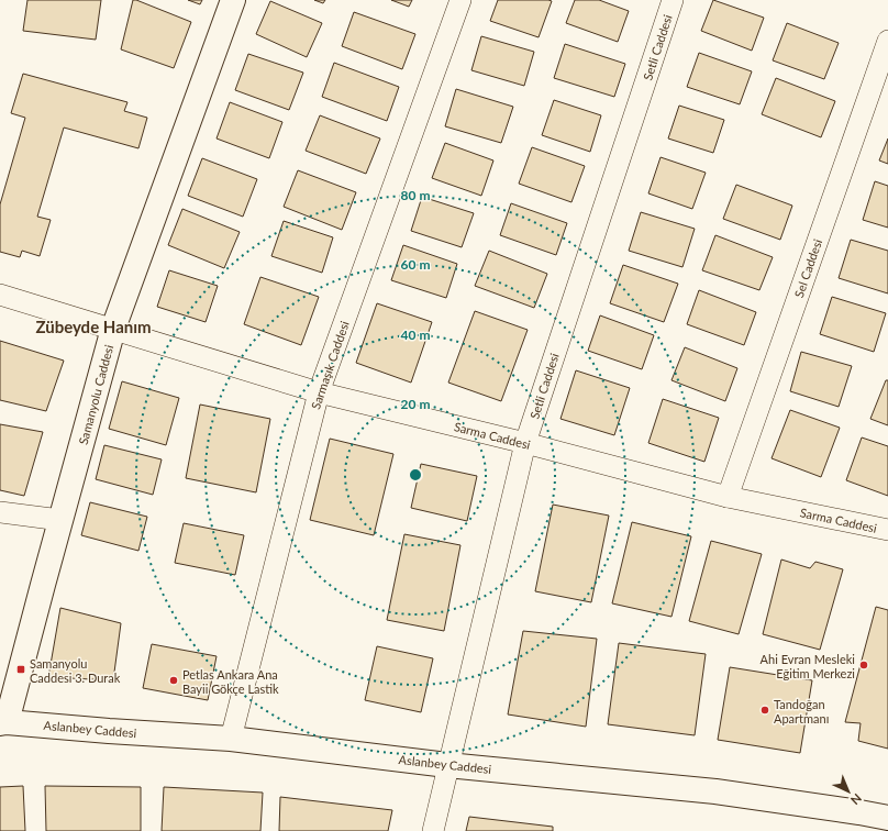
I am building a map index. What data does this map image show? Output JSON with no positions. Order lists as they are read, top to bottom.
{
  "streets": {
    "street": [
      "Setli Caddesi",
      "Sel Caddesi",
      "Sarmaşık Caddesi",
      "Samanyolu Caddesi",
      "Sarma Caddesi",
      "Aslanbey Caddesi"
    ]
  },
  "crossings": [
    ["Setli Caddesi", "Sarma Caddesi"],
    ["Setli Caddesi", "Aslanbey Caddesi"],
    ["Sel Caddesi", "Sarma Caddesi"],
    ["Sarmaşık Caddesi", "Sarma Caddesi"],
    ["Sarmaşık Caddesi", "Aslanbey Caddesi"],
    ["Samanyolu Caddesi", "Sarma Caddesi"],
    ["Samanyolu Caddesi", "Aslanbey Caddesi"]
  ],
  "districts": ["Zübeyde Hanım"],
  "places": {
    "other": ["Ahi Evran Mesleki Eğitim Merkezi", "Petlas Ankara Ana Bayii Gökçe Lastik", "Tandoğan Apartmanı"],
    "transit": ["Samanyolu Caddesi 3. Durak"]
  },
  "north": "bottom right",
  "rings": [
    "80 m",
    "60 m",
    "40 m",
    "20 m"
  ]
}
